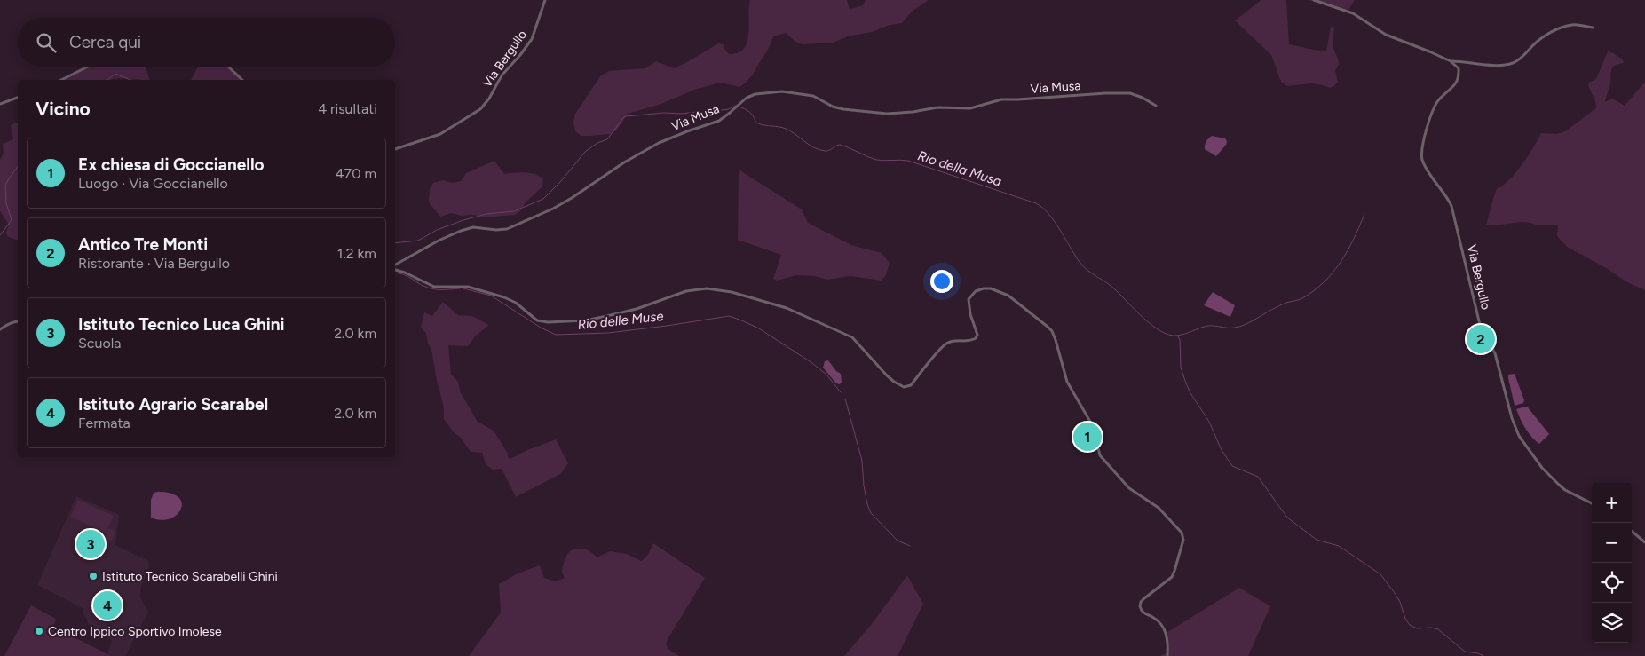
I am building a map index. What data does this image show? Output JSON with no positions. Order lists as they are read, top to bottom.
{
  "streets": {
    "street": ["Via Bergullo", "Via Musa"]
  },
  "water": ["Rio della Musa", "Rio delle Muse"],
  "places": ["Istituto Tecnico Scarabelli Ghini", "Centro Ippico Sportivo Imolese"],
  "page": {
    "search": "Cerca qui",
    "heading": ["Vicino", "4 risultati"],
    "list": [
      {
        "mark": "1",
        "name": "Ex chiesa di Goccianello",
        "note": "Luogo · Via Goccianello",
        "value": "470 m"
      },
      {
        "mark": "2",
        "name": "Antico Tre Monti",
        "note": "Ristorante · Via Bergullo",
        "value": "1.2 km"
      },
      {
        "mark": "3",
        "name": "Istituto Tecnico Luca Ghini",
        "note": "Scuola",
        "value": "2.0 km"
      },
      {
        "mark": "4",
        "name": "Istituto Agrario Scarabel",
        "note": "Fermata",
        "value": "2.0 km"
      }
    ],
    "pins": [
      "2",
      "1",
      "3",
      "4"
    ],
    "map_buttons": ["+", "−"]
  }
}
